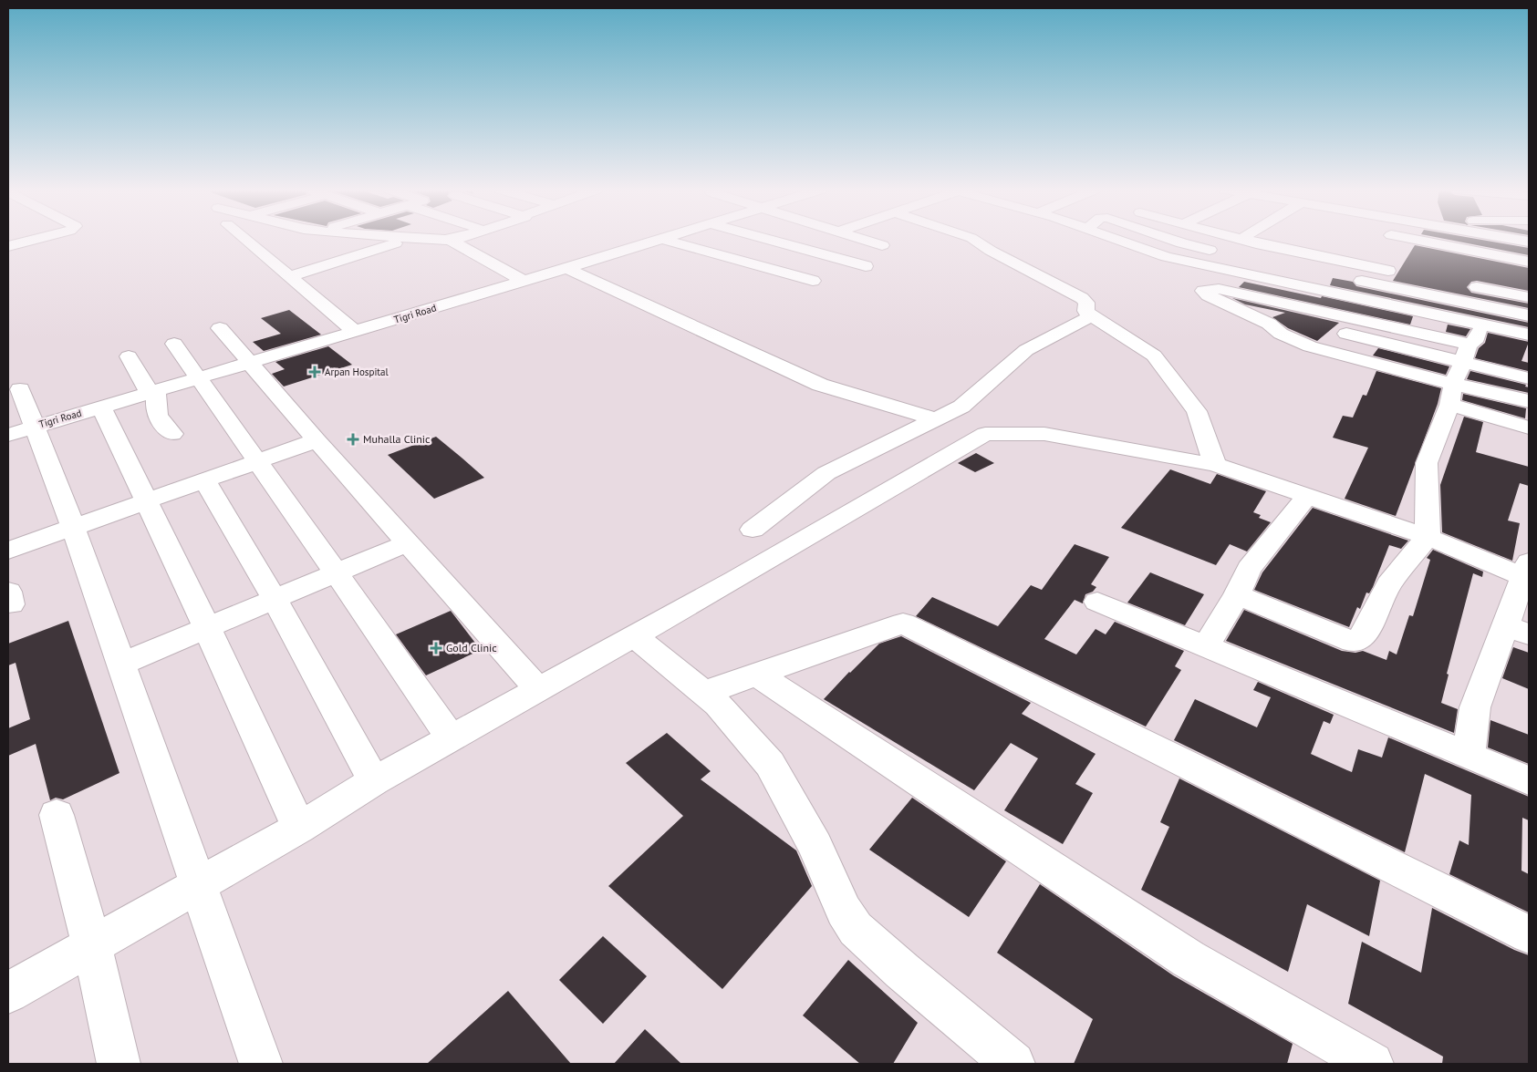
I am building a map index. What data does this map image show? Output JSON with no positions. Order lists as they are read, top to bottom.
{
  "streets": {
    "street": ["Tigri Road"]
  },
  "places": {
    "health": ["Arpan Hospital", "Muhalla Clinic", "Gold Clinic"]
  }
}
